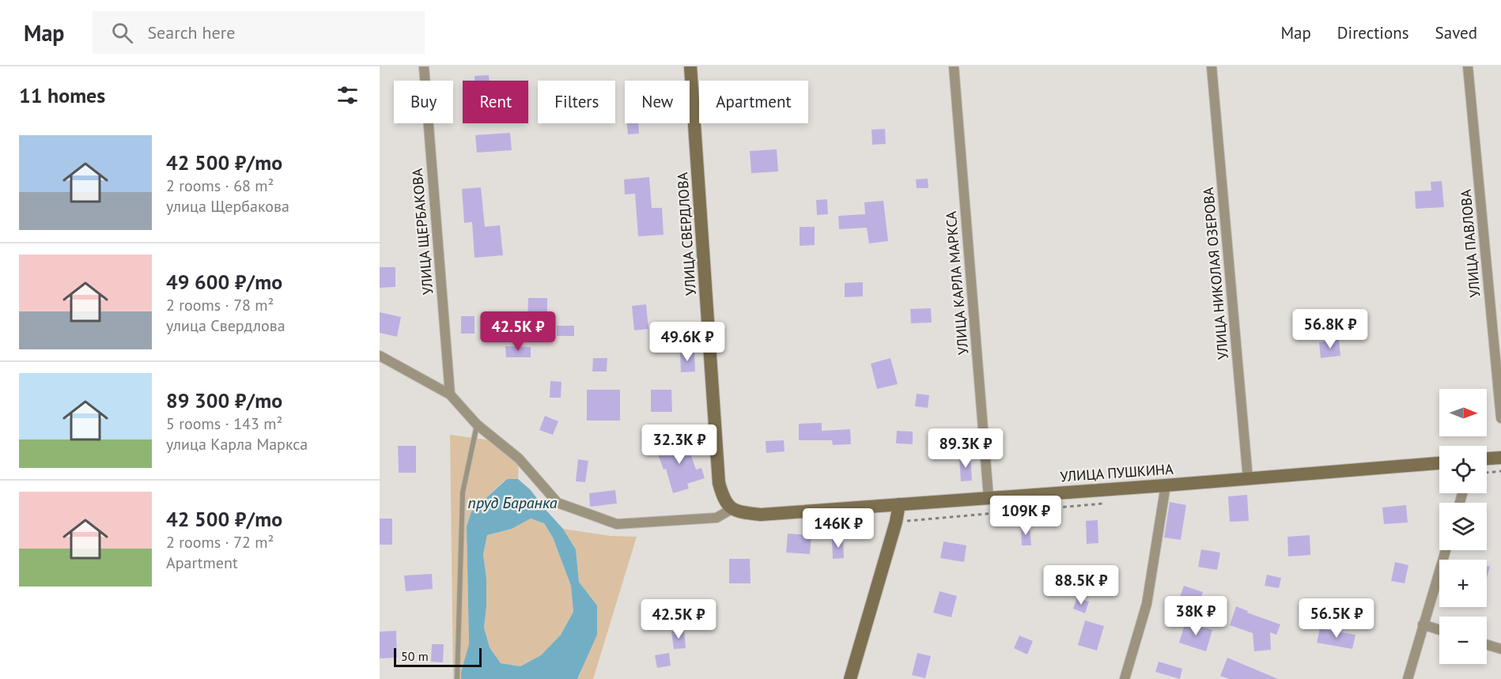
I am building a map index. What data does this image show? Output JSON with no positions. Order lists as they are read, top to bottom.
{
  "streets": {
    "main road": ["УЛИЦА СВЕРДЛОВА", "УЛИЦА ПУШКИНА"],
    "street": [
      "УЛИЦА ЩЕРБАКОВА",
      "УЛИЦА ПАВЛОВА",
      "УЛИЦА НИКОЛАЯ ОЗЕРОВА",
      "УЛИЦА КАРЛА МАРКСА"
    ]
  },
  "crossings": [
    ["УЛИЦА СВЕРДЛОВА", "УЛИЦА ПУШКИНА"],
    ["УЛИЦА НИКОЛАЯ ОЗЕРОВА", "УЛИЦА ПУШКИНА"],
    ["УЛИЦА КАРЛА МАРКСА", "УЛИЦА ПУШКИНА"]
  ],
  "water": ["пруд Баранка"],
  "scale_bar": "50 m",
  "north": "right",
  "page": {
    "header": "Map",
    "search": "Search here",
    "nav": ["Map", "Directions", "Saved"],
    "heading": "11 homes",
    "chip": [
      "Buy",
      "Rent",
      "Filters",
      "New",
      "Apartment"
    ],
    "list": [
      {
        "name": "42 500 ₽/mo",
        "note": "2 rooms · 68 m² · улица Щербакова"
      },
      {
        "name": "49 600 ₽/mo",
        "note": "2 rooms · 78 m² · улица Свердлова"
      },
      {
        "name": "89 300 ₽/mo",
        "note": "5 rooms · 143 m² · улица Карла Маркса"
      },
      {
        "name": "42 500 ₽/mo",
        "note": "2 rooms · 72 m² · Apartment"
      }
    ],
    "price": [
      "56.8K ₽",
      "42.5K ₽",
      "49.6K ₽",
      "32.3K ₽",
      "89.3K ₽",
      "109K ₽",
      "146K ₽",
      "88.5K ₽",
      "38K ₽",
      "56.5K ₽",
      "42.5K ₽"
    ],
    "map_buttons": ["+", "−"],
    "scale": "50 m"
  }
}
